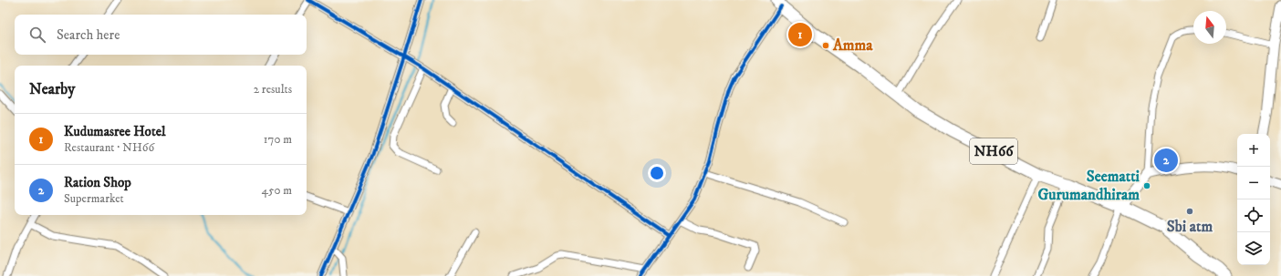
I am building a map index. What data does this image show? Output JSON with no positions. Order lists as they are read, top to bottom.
{
  "streets": {
    "highway": ["NH66"]
  },
  "places": ["Amma", "Seematti Gurumandhiram", "Sbi atm"],
  "north": "top",
  "page": {
    "search": "Search here",
    "pins": ["1", "2"],
    "heading": ["Nearby", "2 results"],
    "list": [
      {
        "mark": "1",
        "name": "Kudumasree Hotel",
        "note": "Restaurant · NH66",
        "value": "170 m"
      },
      {
        "mark": "2",
        "name": "Ration Shop",
        "note": "Supermarket",
        "value": "450 m"
      }
    ],
    "map_buttons": ["+", "−"]
  }
}
